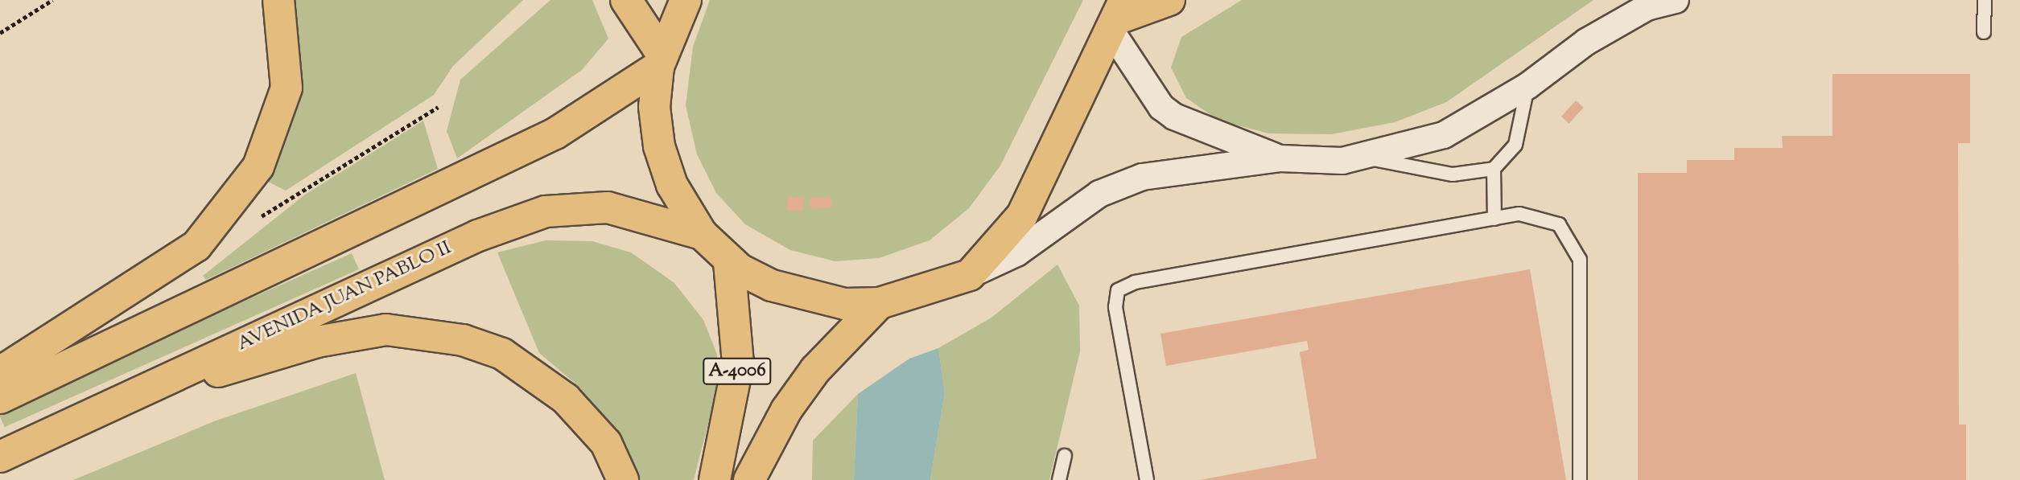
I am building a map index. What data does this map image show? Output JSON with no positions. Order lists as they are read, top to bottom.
{
  "streets": {
    "main road": ["AVENIDA JUAN PABLO II", "A-4006"]
  }
}
